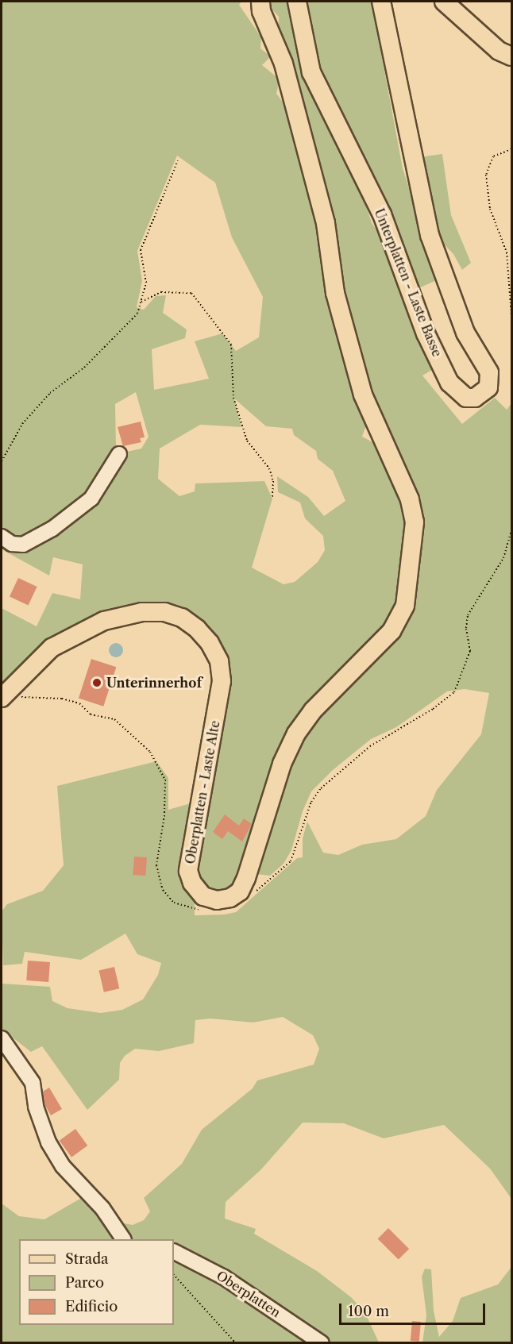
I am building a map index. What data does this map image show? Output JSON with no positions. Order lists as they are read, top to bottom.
{
  "streets": {
    "main road": ["Unterplatten - Laste Basse", "Oberplatten - Laste Alte"],
    "street": ["Oberplatten"]
  },
  "places": ["Unterinnerhof"],
  "legend": ["Strada", "Parco", "Edificio"],
  "scale_bar": "100 m"
}
